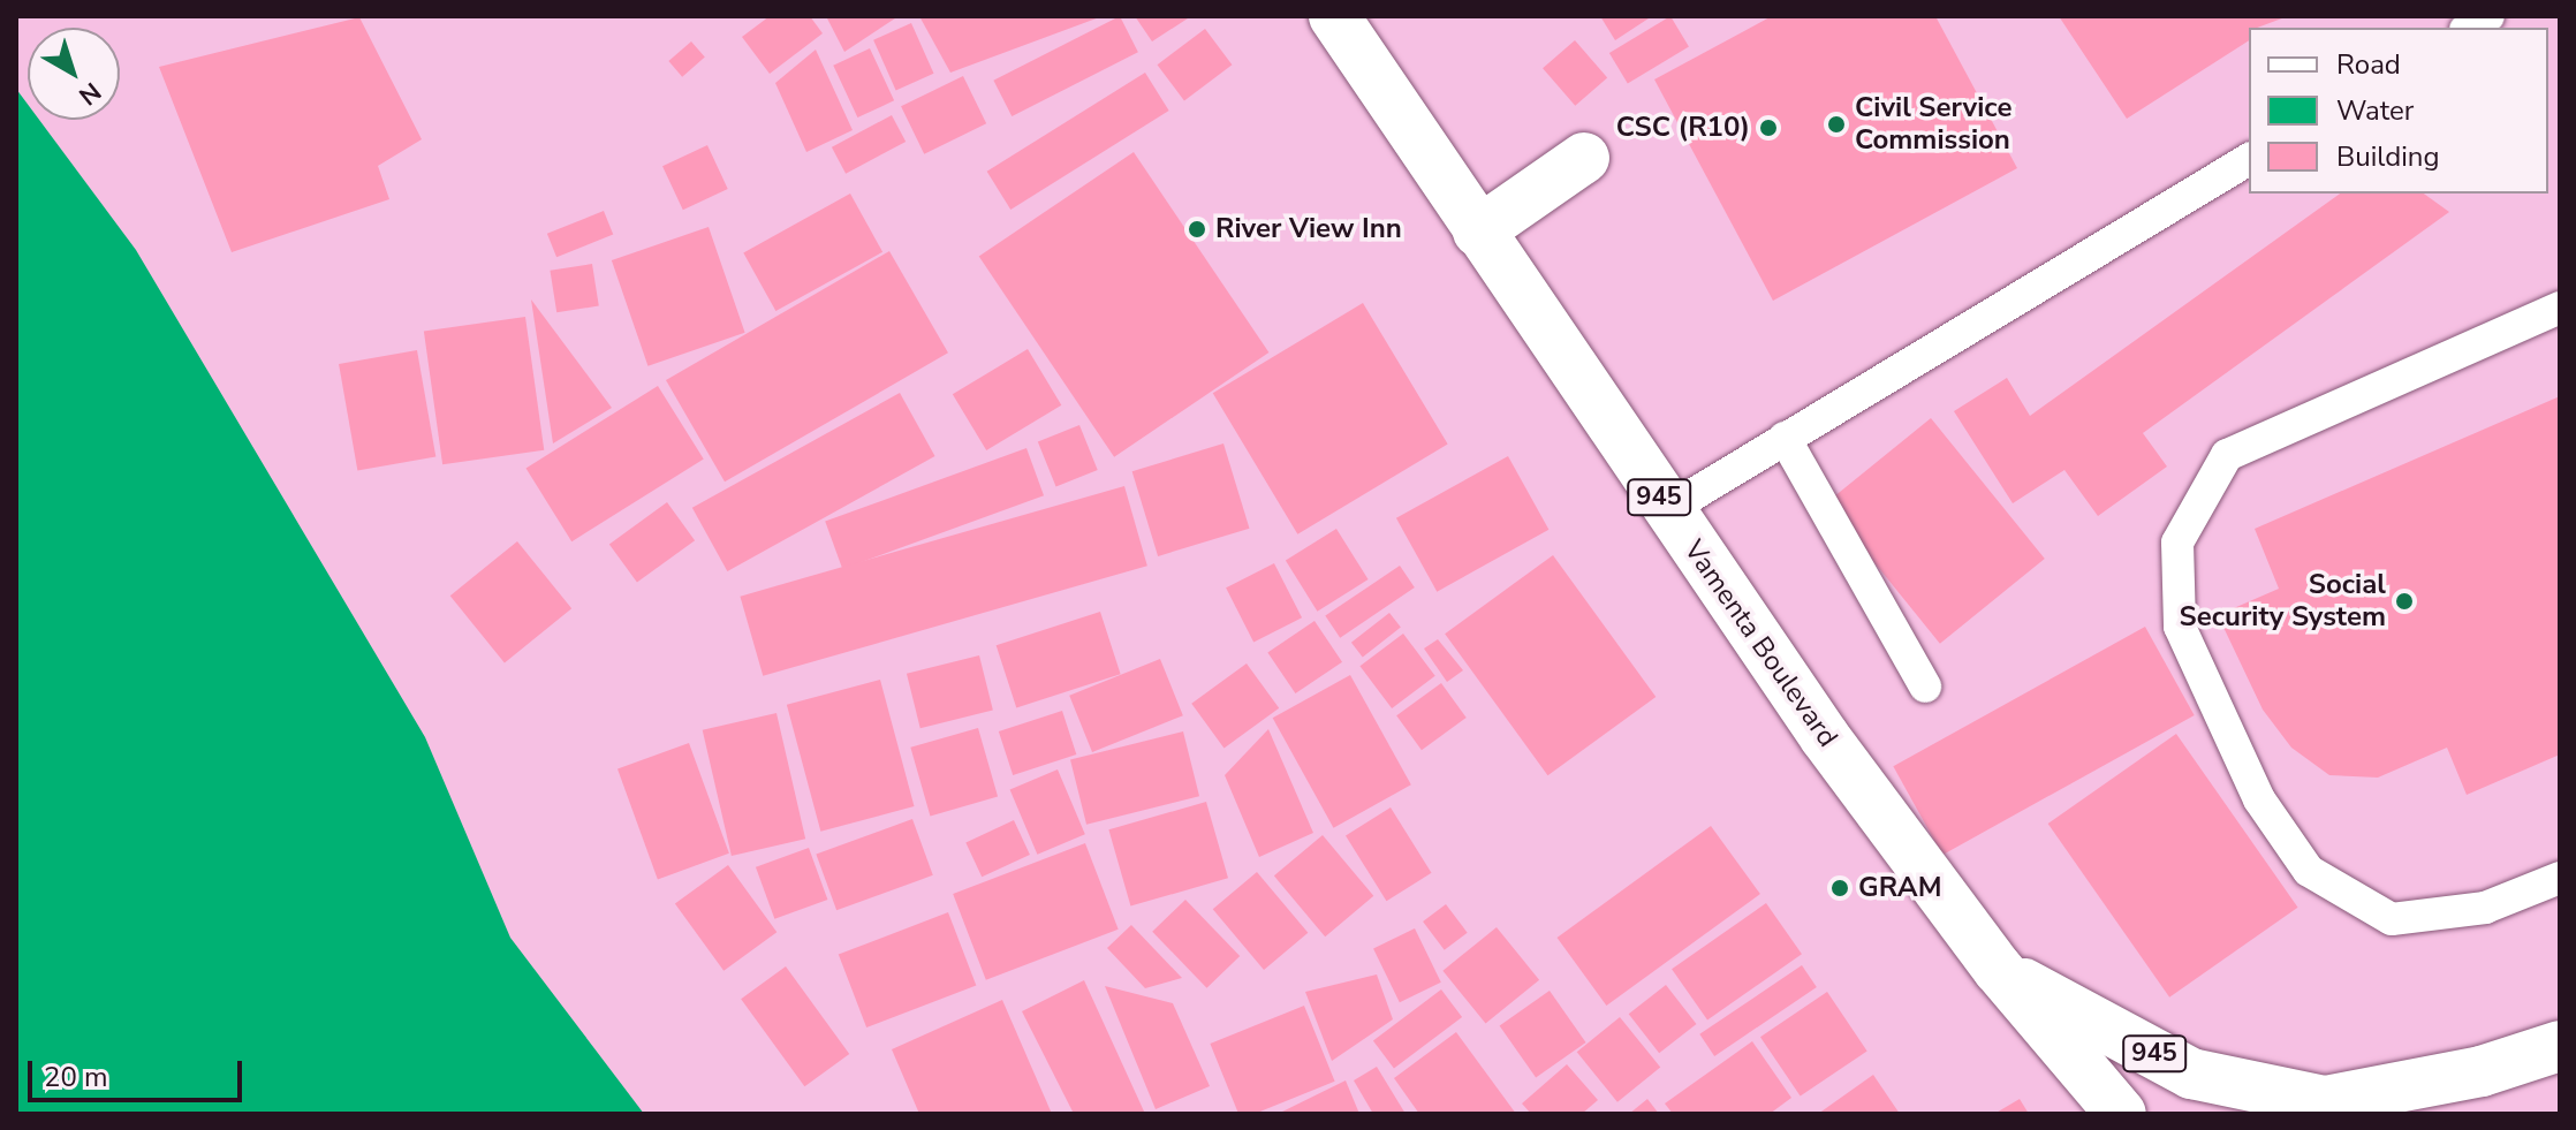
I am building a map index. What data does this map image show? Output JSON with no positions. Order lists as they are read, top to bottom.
{
  "streets": {
    "main road": ["945", "Vamenta Boulevard"]
  },
  "crossings": [
    ["945", "Vamenta Boulevard"]
  ],
  "places": [
    "Civil Service Commission",
    "CSC (R10)",
    "River View Inn",
    "Social Security System",
    "GRAM"
  ],
  "legend": ["Road", "Water", "Building"],
  "scale_bar": "20 m",
  "north": "bottom right"
}
